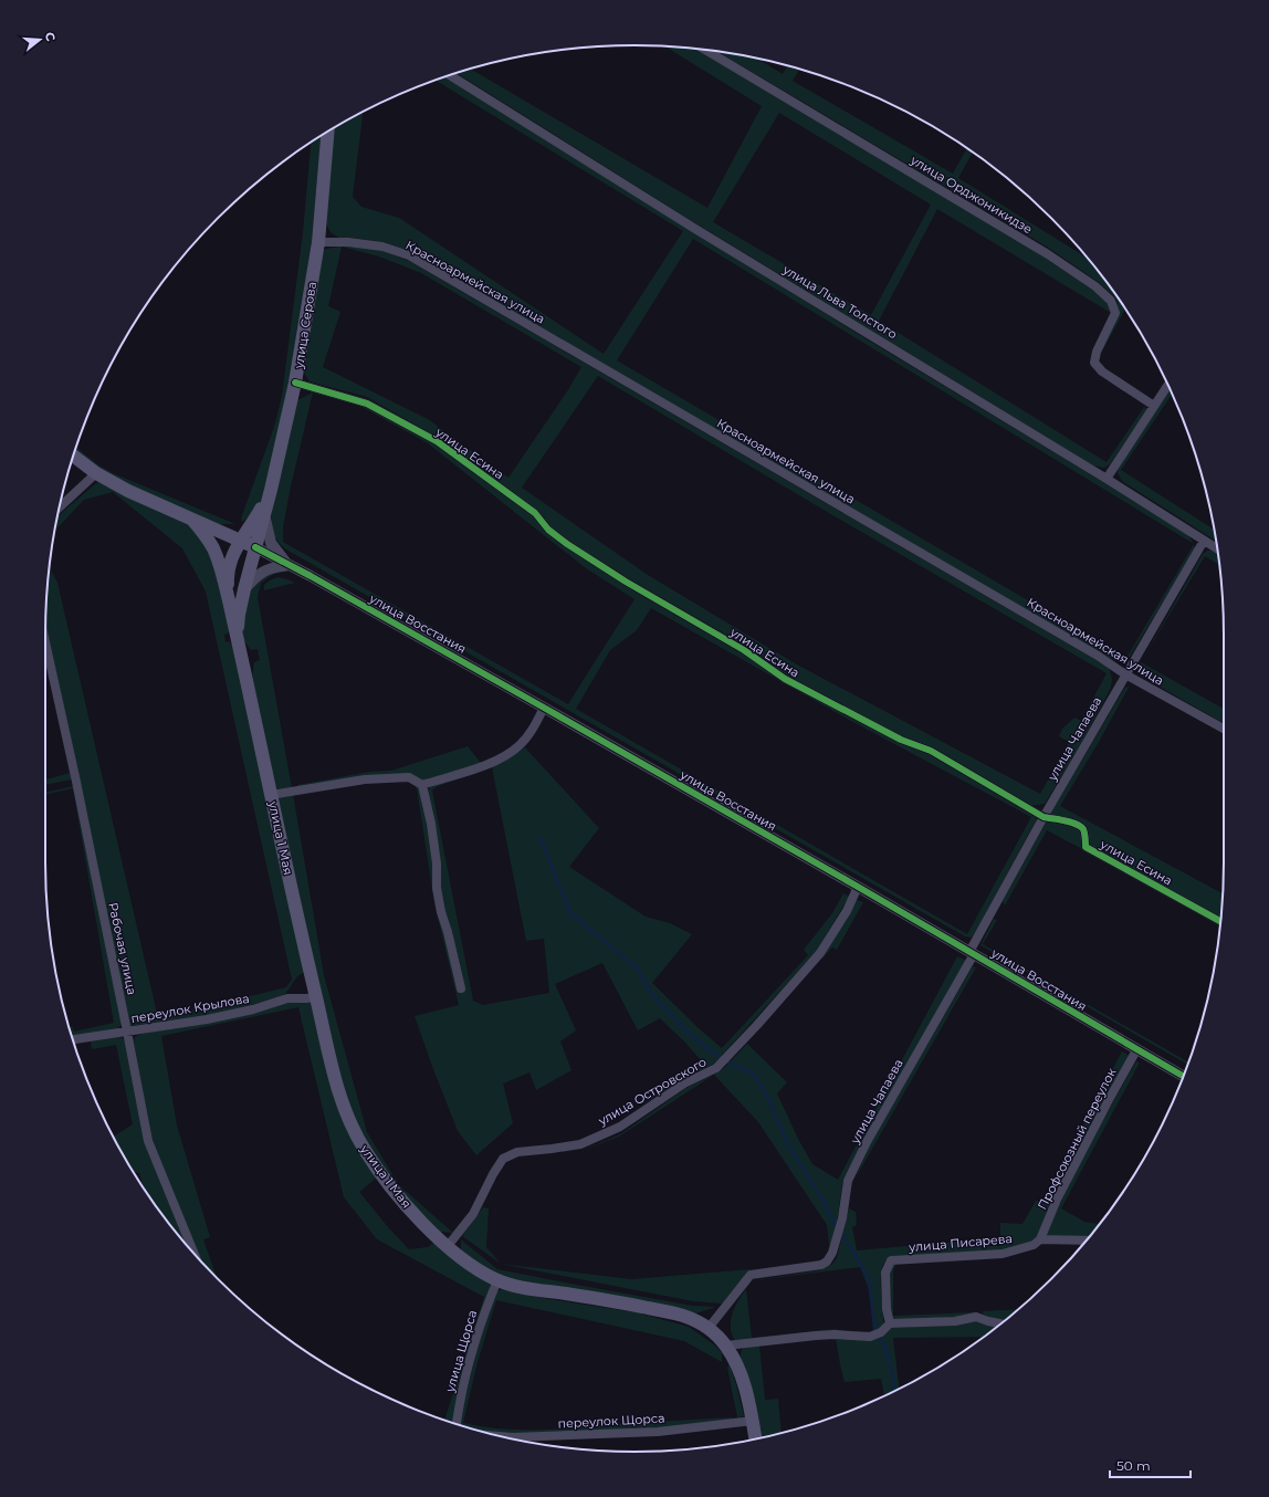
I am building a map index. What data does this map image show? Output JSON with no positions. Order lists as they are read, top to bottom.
{
  "streets": {
    "main road": ["улица Серова", "улица Восстания", "улица 1 Мая"],
    "street": [
      "улица Орджоникидзе",
      "Красноармейская улица",
      "улица Льва Толстого",
      "улица Есина",
      "улица Чапаева",
      "Рабочая улица",
      "переулок Крылова",
      "улица Островского",
      "Профсоюзный переулок",
      "улица Писарева",
      "улица Щорса",
      "переулок Щорса"
    ]
  },
  "crossings": [
    ["Красноармейская улица", "улица Серова"],
    ["Красноармейская улица", "улица Чапаева"],
    ["улица Льва Толстого", "улица Чапаева"],
    ["улица Серова", "улица Есина"],
    ["улица Серова", "улица Восстания"],
    ["улица Серова", "улица 1 Мая"],
    ["улица Есина", "улица Чапаева"],
    ["улица Восстания", "улица Чапаева"],
    ["улица Восстания", "улица 1 Мая"],
    ["улица Восстания", "улица Островского"],
    ["улица Восстания", "Профсоюзный переулок"],
    ["улица Чапаева", "улица 1 Мая"],
    ["улица 1 Мая", "переулок Крылова"],
    ["улица 1 Мая", "улица Островского"],
    ["улица 1 Мая", "улица Щорса"],
    ["улица 1 Мая", "переулок Щорса"],
    ["Рабочая улица", "переулок Крылова"],
    ["Профсоюзный переулок", "улица Писарева"]
  ],
  "scale_bar": "50 m",
  "north": "right"
}
